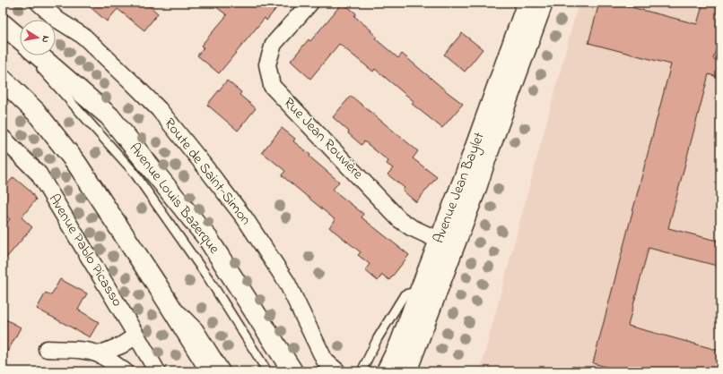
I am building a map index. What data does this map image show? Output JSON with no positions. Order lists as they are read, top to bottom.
{
  "streets": {
    "main road": ["Avenue Jean Baylet", "Avenue Louis Bazerque"],
    "street": ["Rue Jean Rouvière", "Route de Saint-Simon", "Avenue Pablo Picasso"]
  },
  "crossings": [
    ["Rue Jean Rouvière", "Avenue Jean Baylet"]
  ],
  "north": "right"
}
